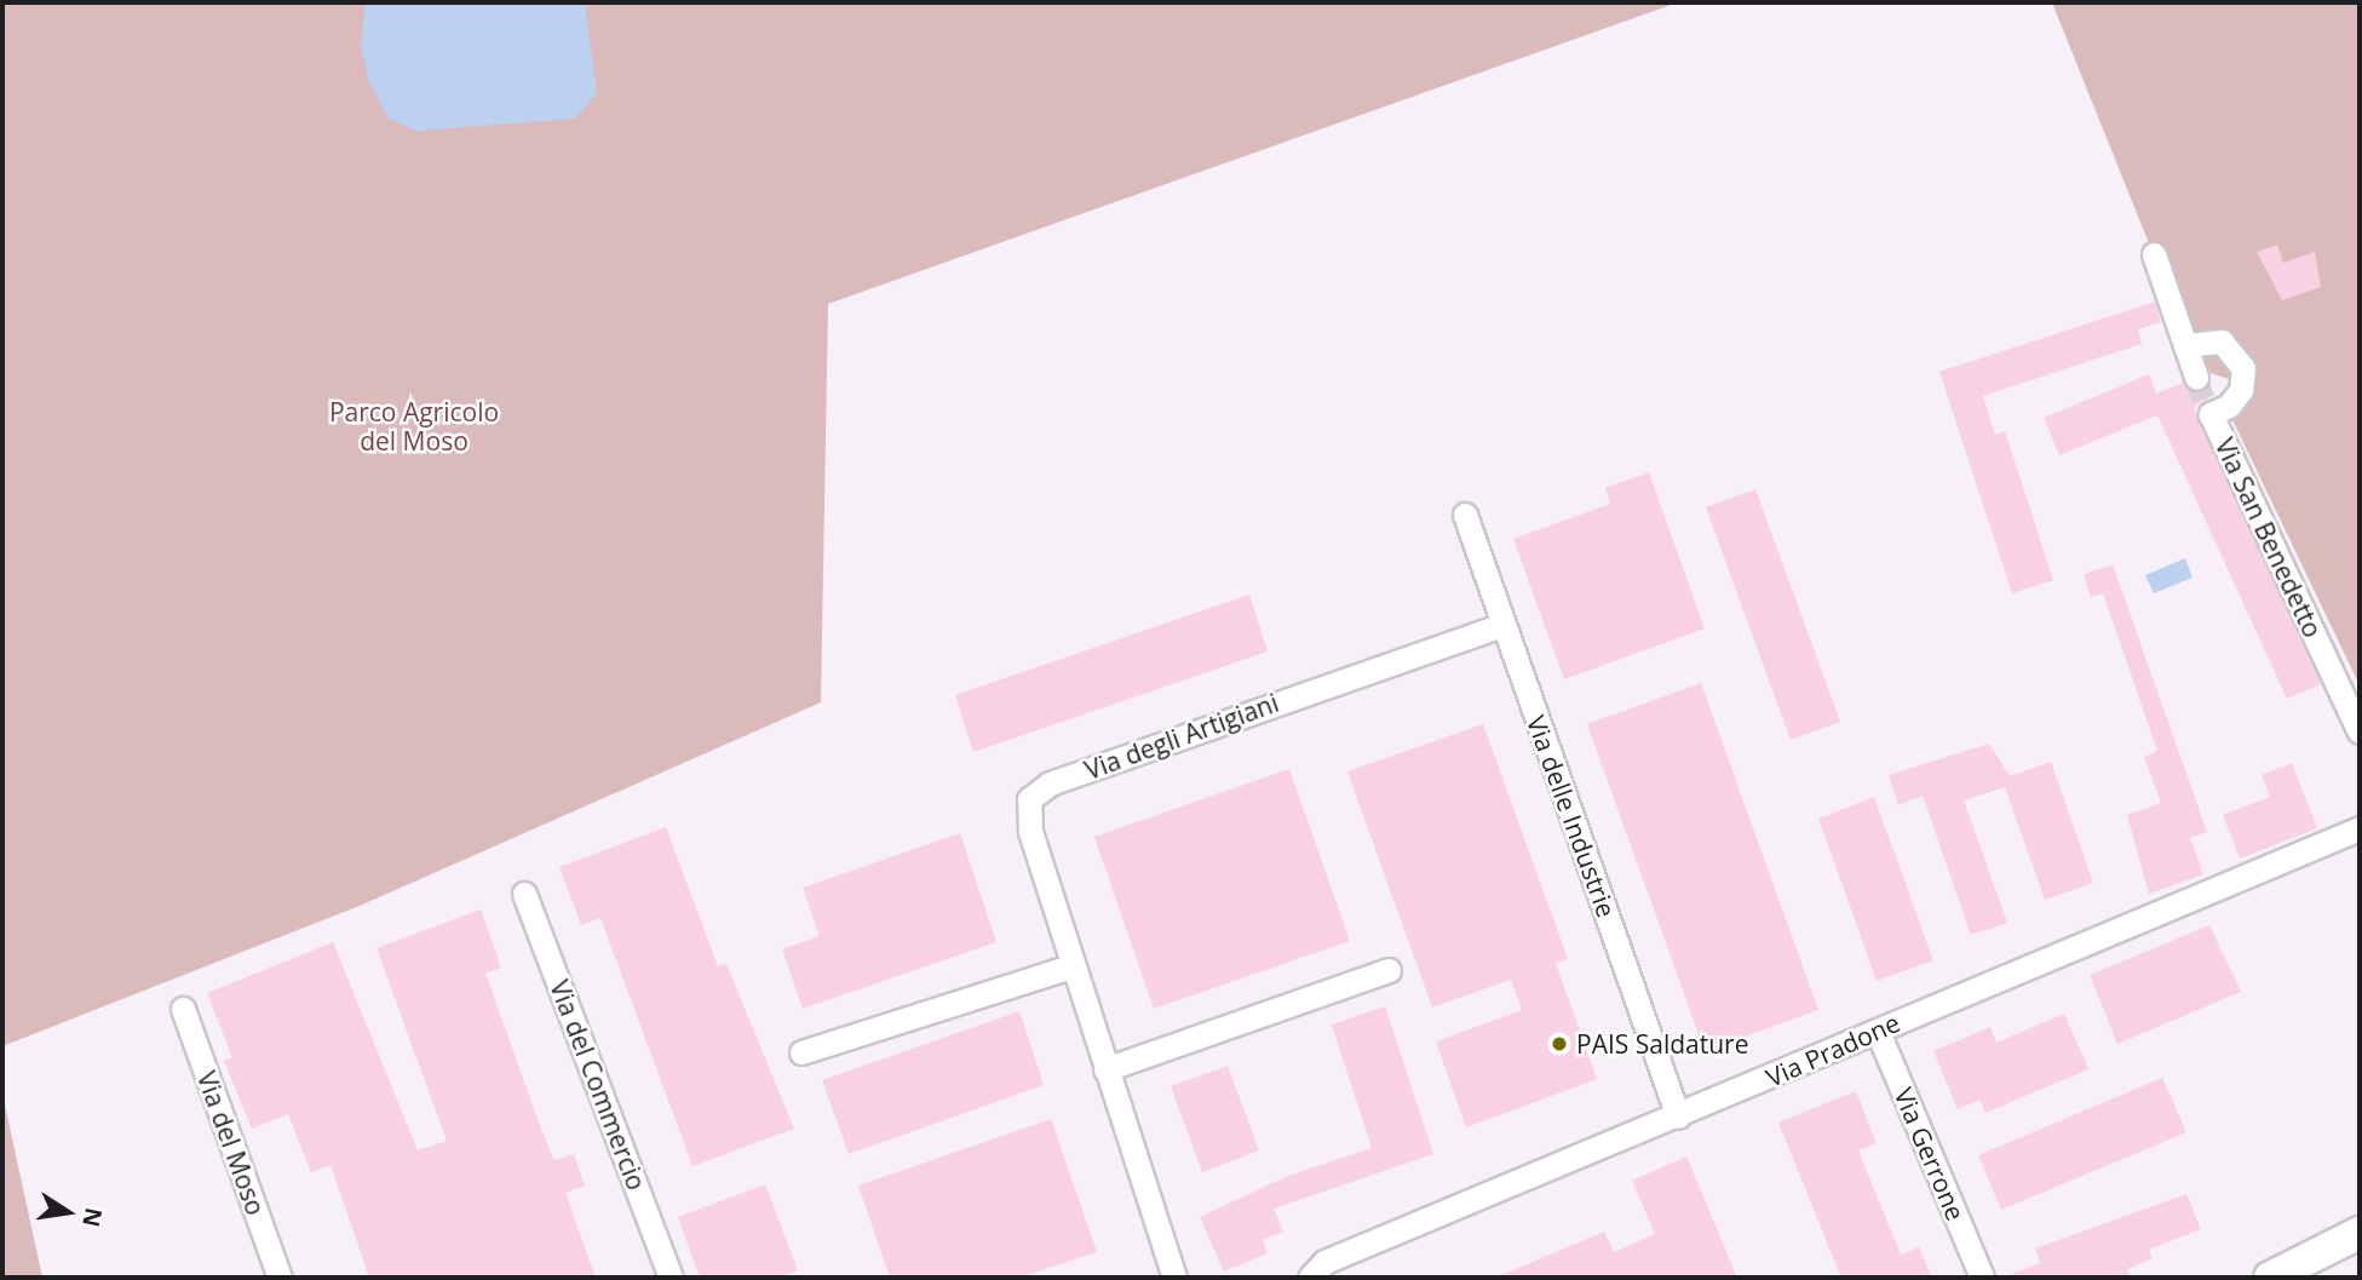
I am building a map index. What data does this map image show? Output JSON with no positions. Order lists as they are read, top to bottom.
{
  "streets": {
    "street": [
      "Via San Benedetto",
      "Via degli Artigiani",
      "Via delle Industrie",
      "Via Pradone",
      "Via del Commercio",
      "Via del Moso",
      "Via Gerrone"
    ]
  },
  "crossings": [
    ["Via degli Artigiani", "Via delle Industrie"],
    ["Via delle Industrie", "Via Pradone"],
    ["Via Pradone", "Via Gerrone"]
  ],
  "parks": ["Parco Agricolo del Moso"],
  "places": ["PAIS Saldature"],
  "north": "right"
}
